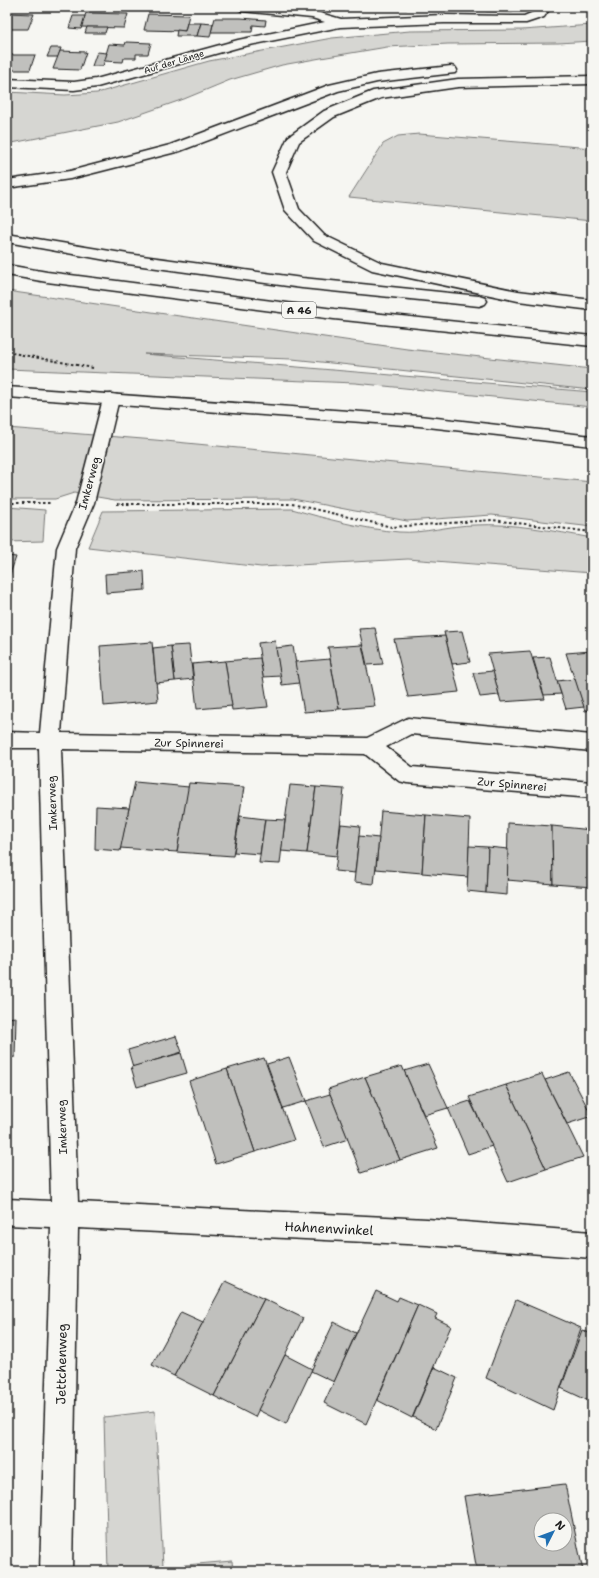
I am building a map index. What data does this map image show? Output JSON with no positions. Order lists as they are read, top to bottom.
{
  "streets": {
    "main road": [
      "Auf der Länge",
      "A 46",
      "Imkerweg",
      "Zur Spinnerei",
      "Hahnenwinkel",
      "Jettchenweg"
    ]
  },
  "crossings": [
    ["Imkerweg", "Zur Spinnerei"],
    ["Imkerweg", "Hahnenwinkel"],
    ["Imkerweg", "Jettchenweg"],
    ["Hahnenwinkel", "Jettchenweg"]
  ],
  "north": "top right"
}
